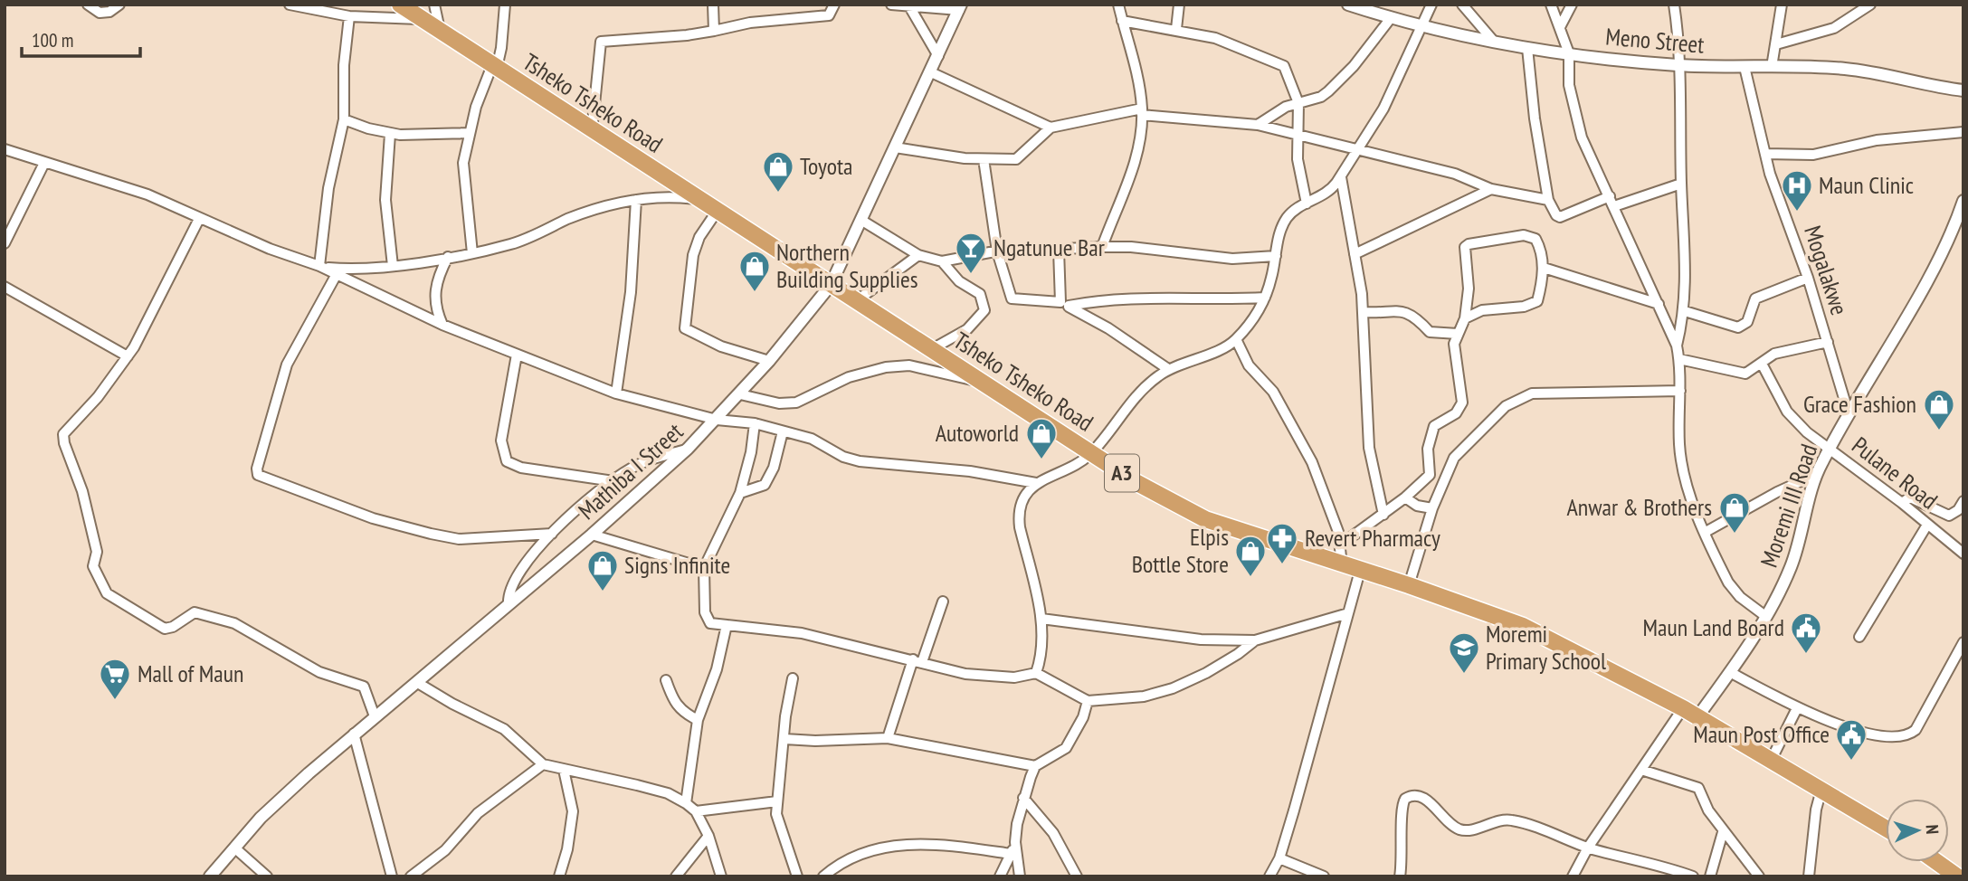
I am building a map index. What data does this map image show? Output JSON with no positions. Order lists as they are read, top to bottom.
{
  "streets": {
    "highway": ["Tsheko Tsheko Road", "A3"],
    "street": [
      "Meno Street",
      "Mogalakwe",
      "Mathiba I Street",
      "Pulane Road",
      "Moremi III Road"
    ]
  },
  "crossings": [
    ["Meno Street", "Mogalakwe"],
    ["Tsheko Tsheko Road", "Mathiba I Street"],
    ["Tsheko Tsheko Road", "Moremi III Road"],
    ["Mogalakwe", "Moremi III Road"],
    ["Pulane Road", "Moremi III Road"]
  ],
  "places": {
    "shop": [
      "Toyota",
      "Northern Building Supplies",
      "Grace Fashion",
      "Autoworld",
      "Anwar & Brothers",
      "Elpis Bottle Store",
      "Signs Infinite"
    ],
    "hospital": ["Maun Clinic"],
    "bar": ["Ngatunue Bar"],
    "pharmacy": ["Revert Pharmacy"],
    "public building": ["Maun Land Board", "Maun Post Office"],
    "school or university": ["Moremi Primary School"],
    "supermarket": ["Mall of Maun"]
  },
  "scale_bar": "100 m",
  "north": "right"
}
